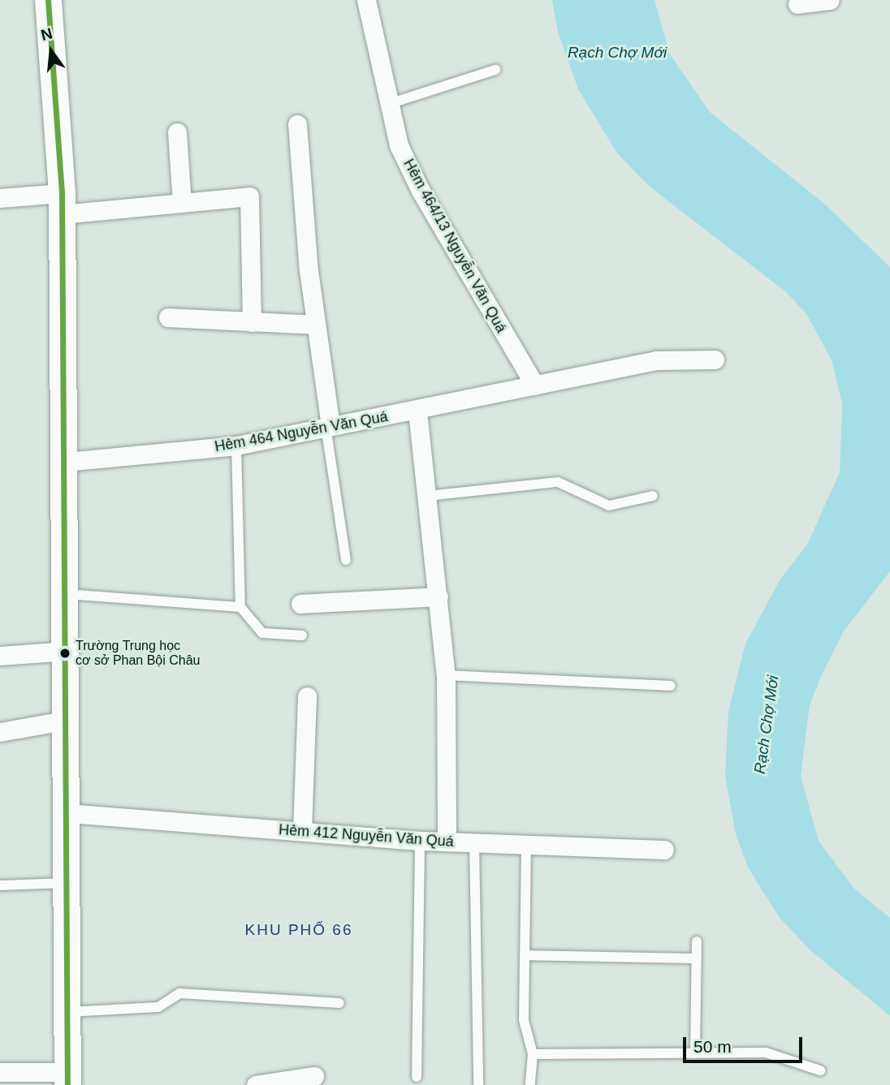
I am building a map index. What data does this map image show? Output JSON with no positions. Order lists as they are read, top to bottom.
{
  "streets": {
    "street": ["Hẻm 464/13 Nguyễn Văn Quá", "Hẻm 464 Nguyễn Văn Quá", "Hẻm 412 Nguyễn Văn Quá"]
  },
  "crossings": [
    ["Hẻm 464/13 Nguyễn Văn Quá", "Hẻm 464 Nguyễn Văn Quá"]
  ],
  "districts": ["KHU PHỐ 66"],
  "water": ["Rạch Chợ Mới"],
  "places": ["Trường Trung học cơ sở Phan Bội Châu"],
  "scale_bar": "50 m",
  "north": "top"
}
